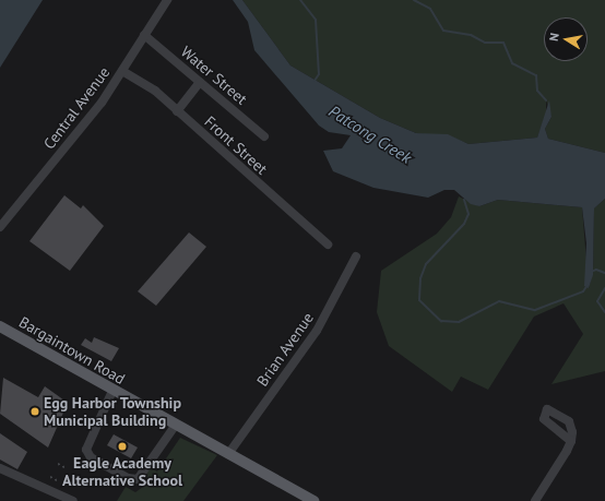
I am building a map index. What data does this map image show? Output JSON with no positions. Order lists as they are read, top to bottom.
{
  "streets": {
    "main road": ["Bargaintown Road"],
    "street": [
      "Water Street",
      "Central Avenue",
      "Front Street",
      "Brian Avenue"
    ]
  },
  "crossings": [
    ["Water Street", "Central Avenue"],
    ["Central Avenue", "Front Street"],
    ["Brian Avenue", "Bargaintown Road"]
  ],
  "water": ["Patcong Creek"],
  "places": ["Egg Harbor Township Municipal Building", "Eagle Academy Alternative School"],
  "north": "left"
}
